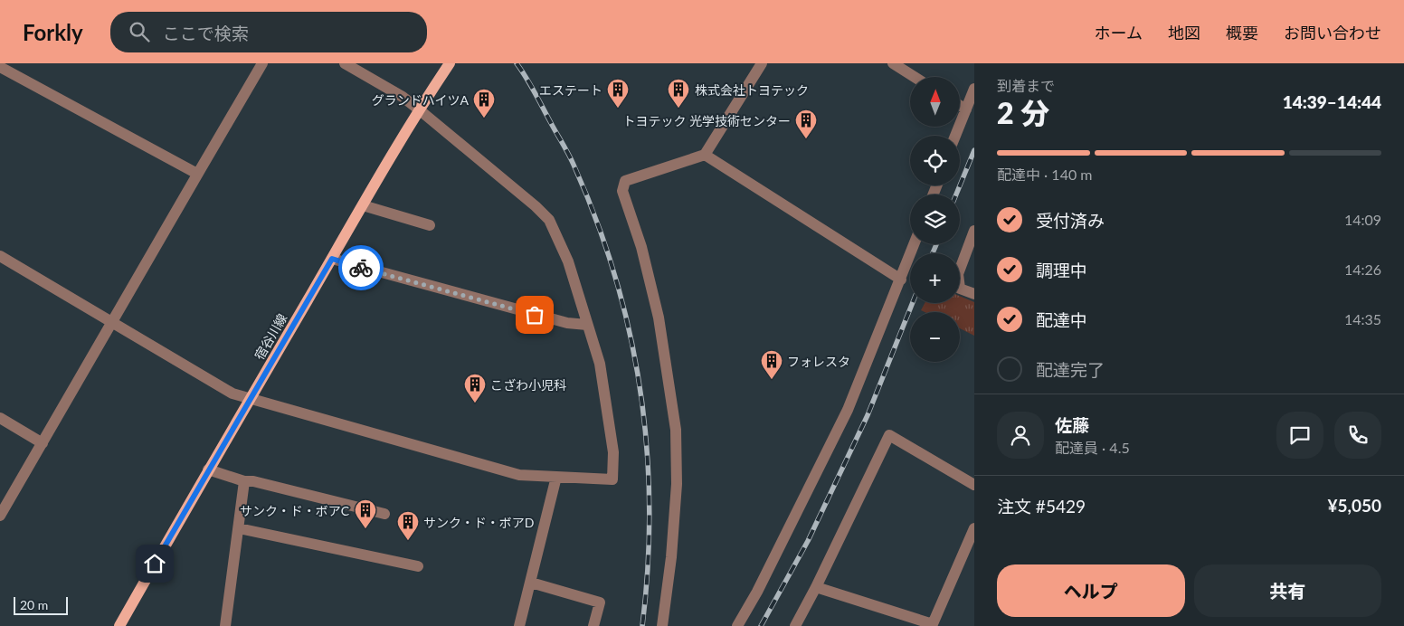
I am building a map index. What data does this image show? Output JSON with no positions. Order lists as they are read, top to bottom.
{
  "streets": {
    "main road": ["宿谷川線"]
  },
  "places": {
    "building": [
      "エステート",
      "株式会社トヨテック",
      "グランドハイツA",
      "トヨテック 光学技術センター",
      "フォレスタ",
      "こざわ小児科",
      "サンク・ド・ボアC",
      "サンク・ド・ボアD"
    ]
  },
  "scale_bar": "20 m",
  "north": "top",
  "page": {
    "header": "Forkly",
    "search": "ここで検索",
    "nav": [
      "ホーム",
      "地図",
      "概要",
      "お問い合わせ"
    ],
    "heading": ["2 分", "到着まで", "14:39–14:44"],
    "panel": [
      "佐藤",
      "配達員 · 4.5",
      "注文 #5429",
      "¥5,050"
    ],
    "map_buttons": ["+", "−"],
    "bar": "配達中 · 140 m",
    "list": [
      ["受付済み", "14:09"],
      ["調理中", "14:26"],
      ["配達中", "14:35"],
      "配達完了"
    ],
    "buttons": ["ヘルプ", "共有"],
    "scale": "20 m"
  }
}
